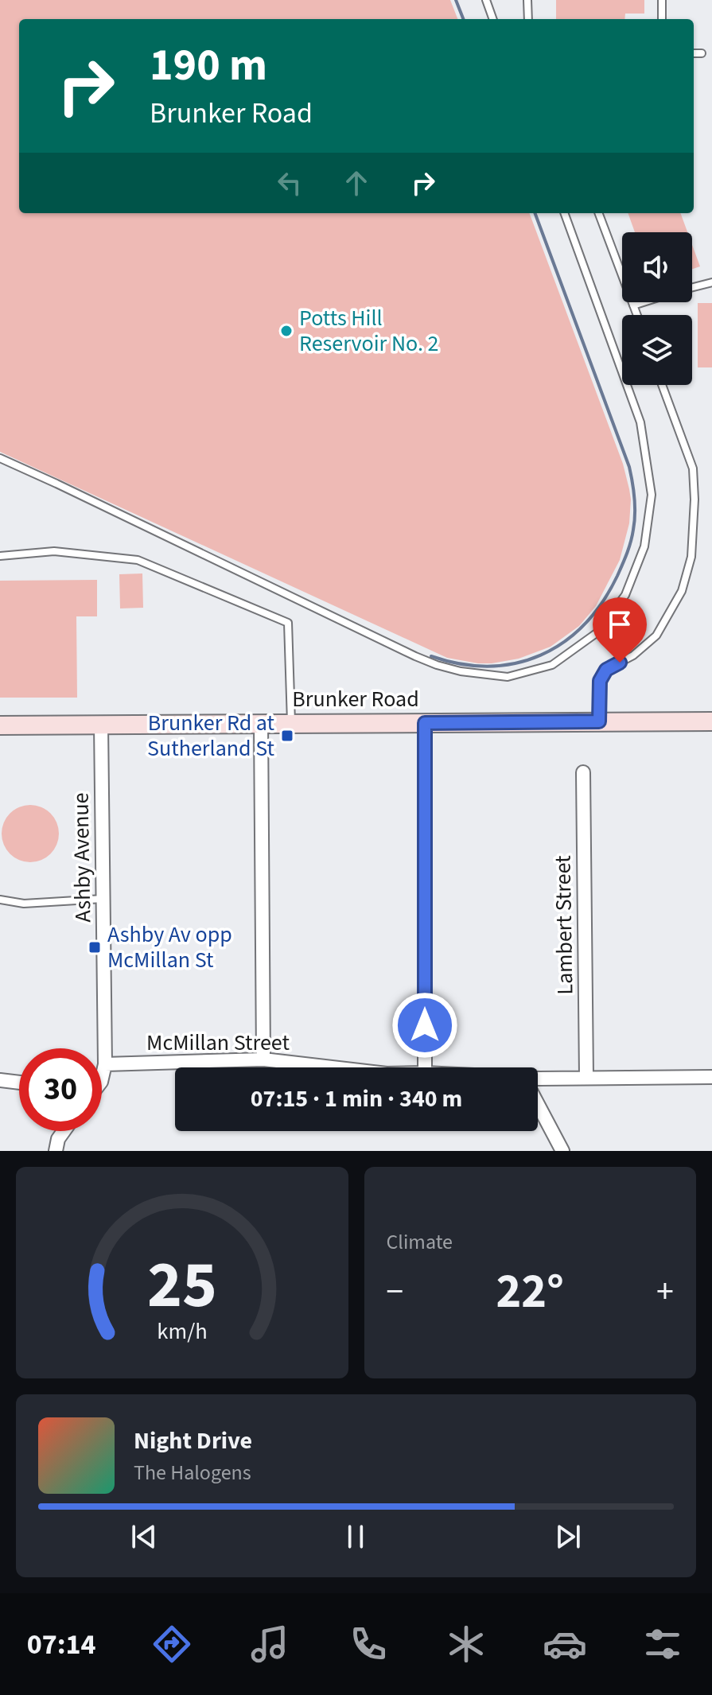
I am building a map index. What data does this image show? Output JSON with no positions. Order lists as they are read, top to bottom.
{
  "streets": {
    "main road": ["Brunker Road"],
    "street": ["Ashby Avenue", "Lambert Street", "McMillan Street"]
  },
  "crossings": [
    ["Brunker Road", "Ashby Avenue"],
    ["Ashby Avenue", "McMillan Street"],
    ["Lambert Street", "McMillan Street"]
  ],
  "places": {
    "other": ["Potts Hill Reservoir No. 2"],
    "transit": ["Brunker Rd at Sutherland St", "Ashby Av opp McMillan St"]
  },
  "page": {
    "turn": ["190 m", "Brunker Road"],
    "limit": "30",
    "trip": "07:15 · 1 min · 340 m",
    "tile": "Climate",
    "heat": ["−", "22°", "+"],
    "song": ["Night Drive", "The Halogens"],
    "tabs": "07:14",
    "gauge": ["25", "km/h"]
  }
}
